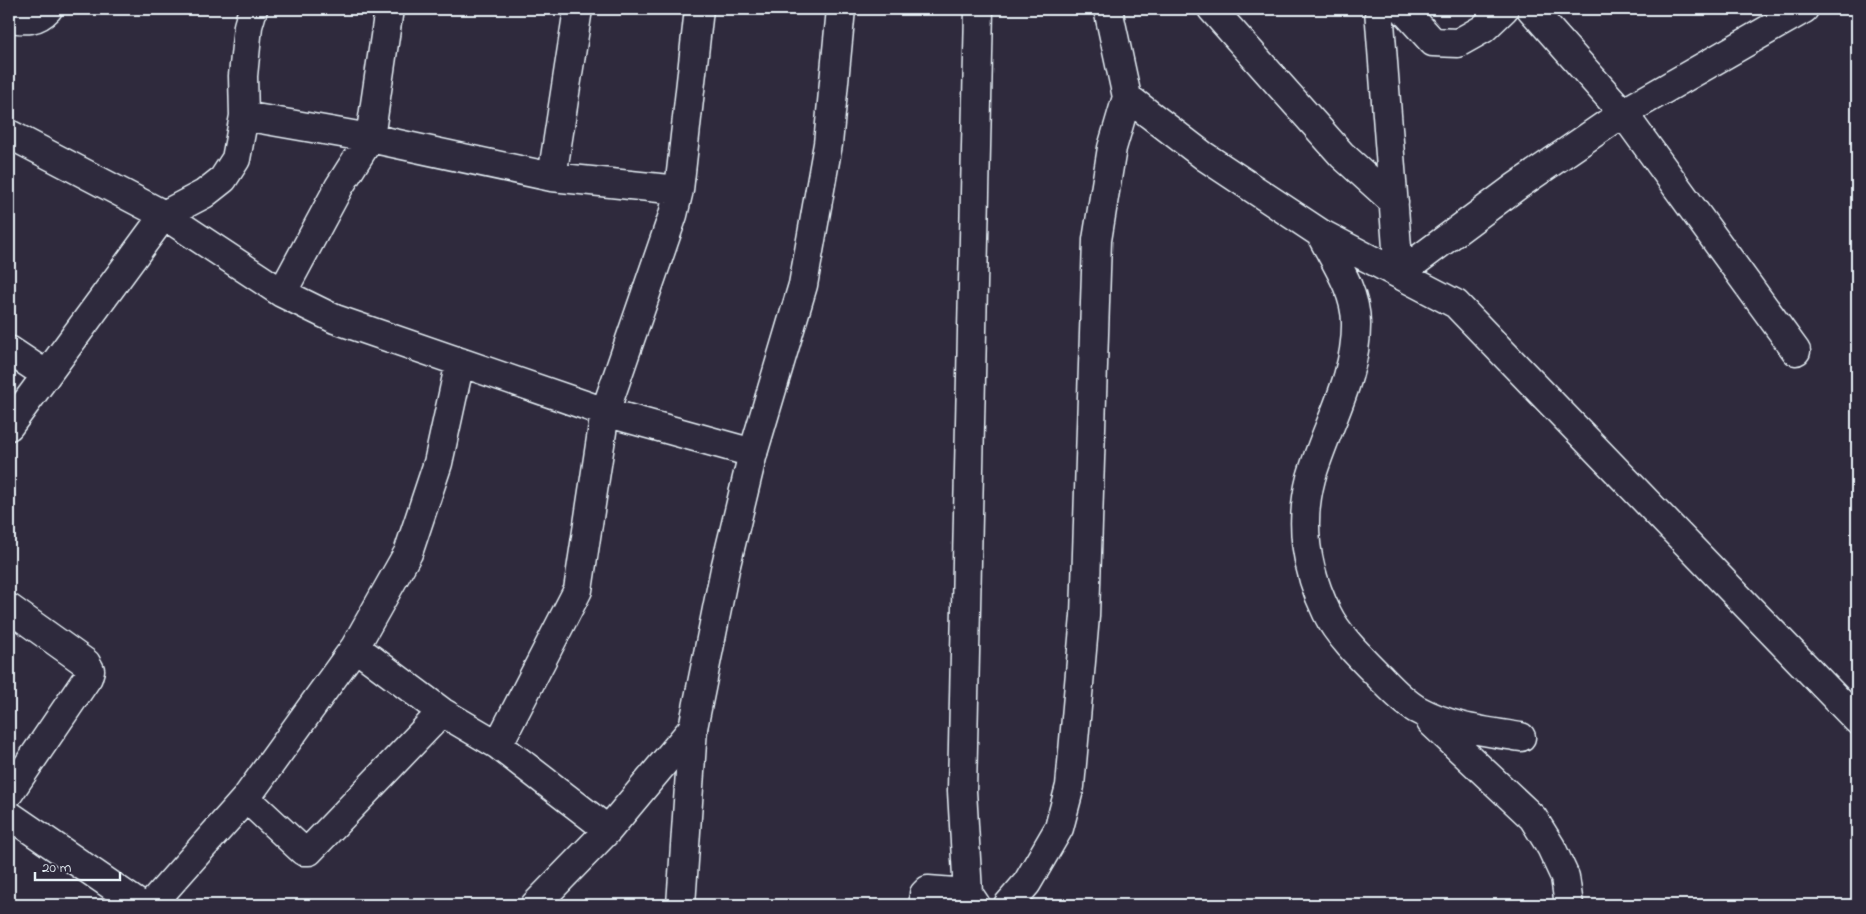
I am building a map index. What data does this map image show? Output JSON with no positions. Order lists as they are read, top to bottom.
{
  "scale_bar": "20 m"
}
